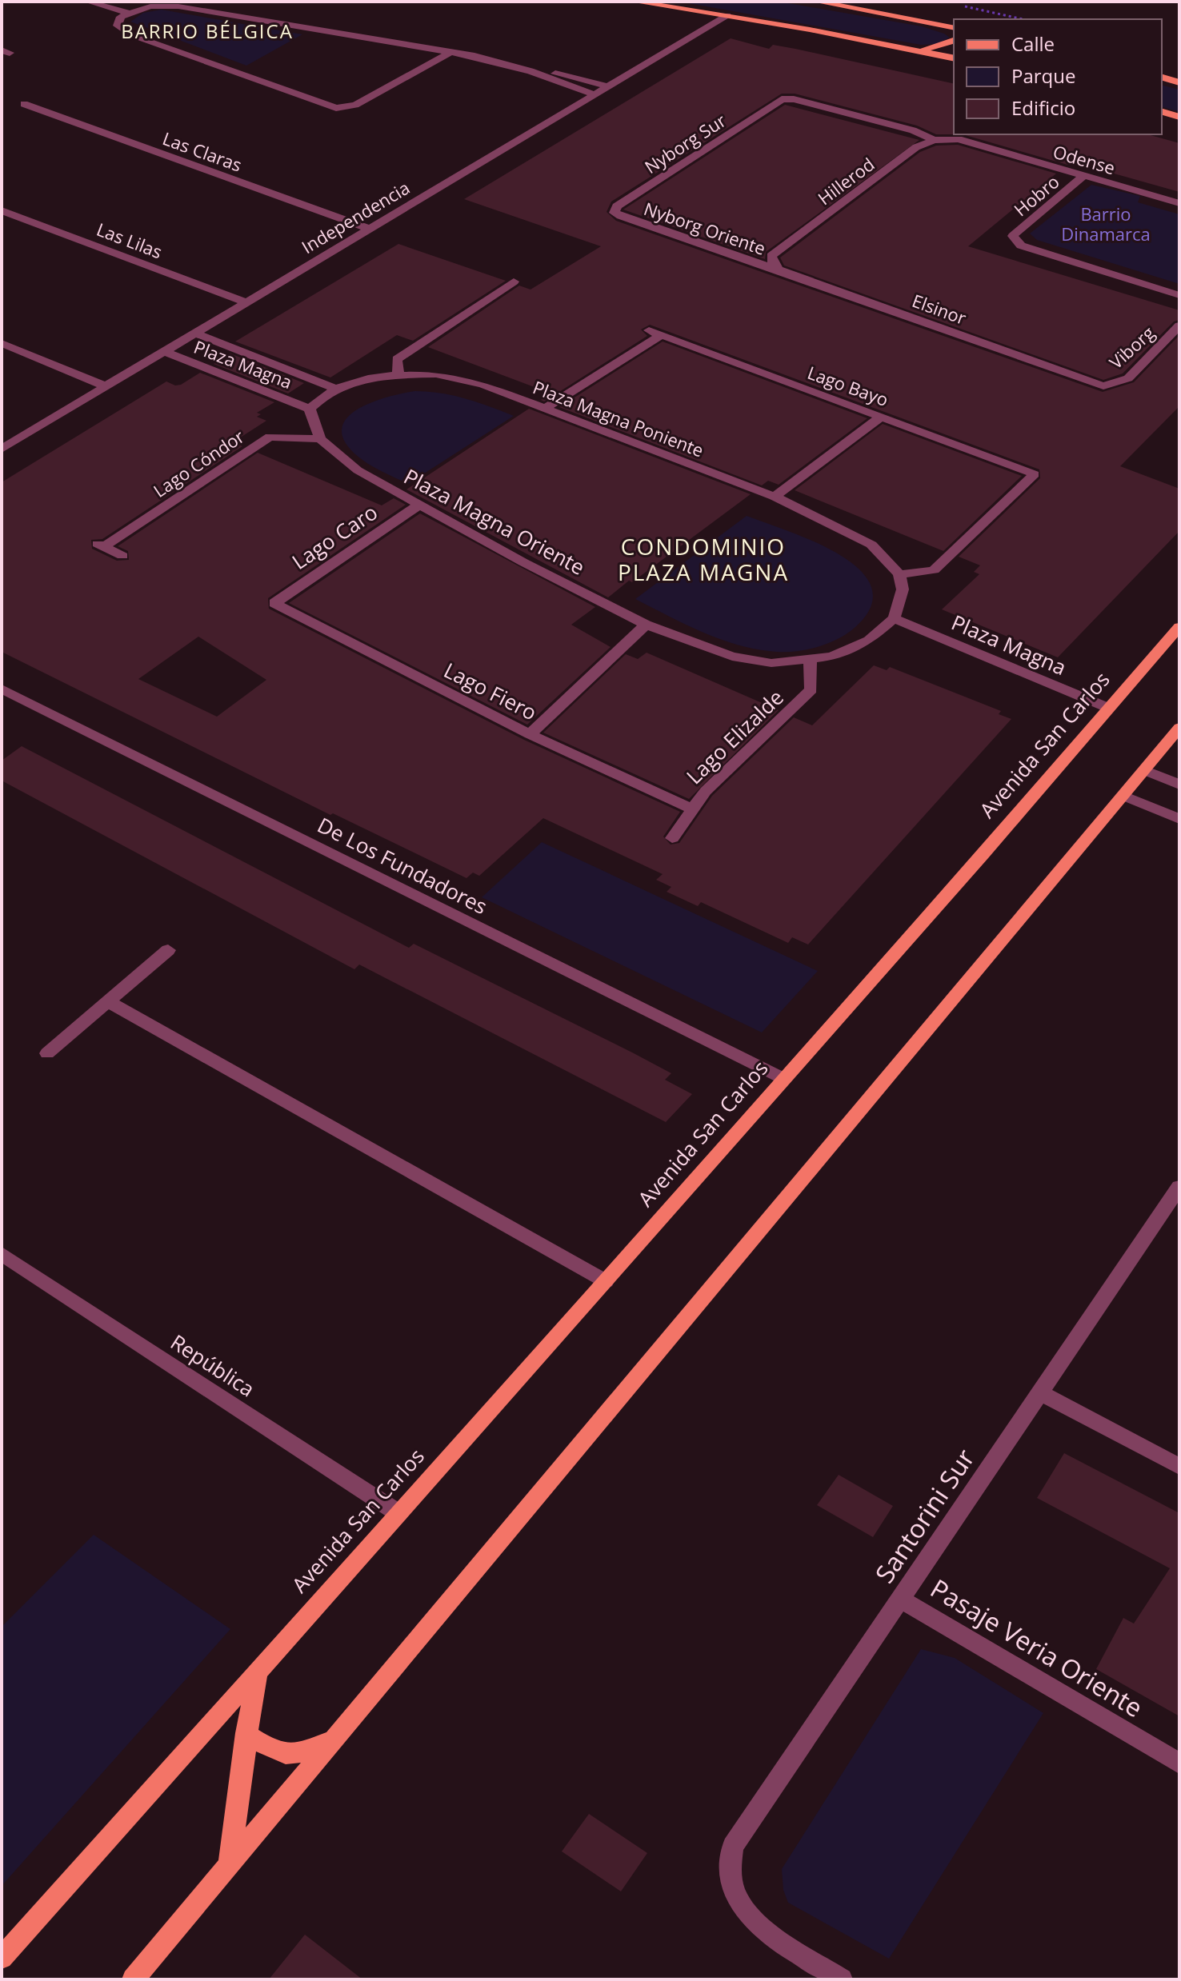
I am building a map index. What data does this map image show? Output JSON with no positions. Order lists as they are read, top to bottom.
{
  "streets": {
    "main road": ["Avenida San Carlos"],
    "street": [
      "Nyborg Sur",
      "Las Claras",
      "Odense",
      "Hillerod",
      "Hobro",
      "Independencia",
      "Nyborg Oriente",
      "Las Lilas",
      "Elsinor",
      "Viborg",
      "Plaza Magna",
      "Lago Bayo",
      "Plaza Magna Poniente",
      "Lago Cóndor",
      "Plaza Magna Oriente",
      "Lago Caro",
      "Lago Fiero",
      "Lago Elizalde",
      "De Los Fundadores",
      "República",
      "Santorini Sur",
      "Pasaje Veria Oriente"
    ]
  },
  "crossings": [
    ["Nyborg Sur", "Odense"],
    ["Nyborg Sur", "Nyborg Oriente"],
    ["Las Claras", "Independencia"],
    ["Odense", "Hillerod"],
    ["Odense", "Hobro"],
    ["Hillerod", "Nyborg Oriente"],
    ["Hillerod", "Elsinor"],
    ["Independencia", "Las Lilas"],
    ["Independencia", "Plaza Magna"],
    ["Nyborg Oriente", "Elsinor"],
    ["Elsinor", "Viborg"],
    ["Plaza Magna", "Plaza Magna Poniente"],
    ["Plaza Magna", "Plaza Magna Oriente"],
    ["Plaza Magna", "Avenida San Carlos"],
    ["Lago Bayo", "Plaza Magna Poniente"],
    ["Lago Cóndor", "Plaza Magna Oriente"],
    ["Plaza Magna Oriente", "Lago Caro"],
    ["Plaza Magna Oriente", "Lago Elizalde"],
    ["Lago Caro", "Lago Fiero"],
    ["Lago Fiero", "Lago Elizalde"],
    ["Avenida San Carlos", "De Los Fundadores"],
    ["Avenida San Carlos", "República"],
    ["Santorini Sur", "Pasaje Veria Oriente"]
  ],
  "districts": ["BARRIO BÉLGICA", "CONDOMINIO PLAZA MAGNA"],
  "parks": ["Barrio Dinamarca"],
  "legend": ["Calle", "Parque", "Edificio"]
}
